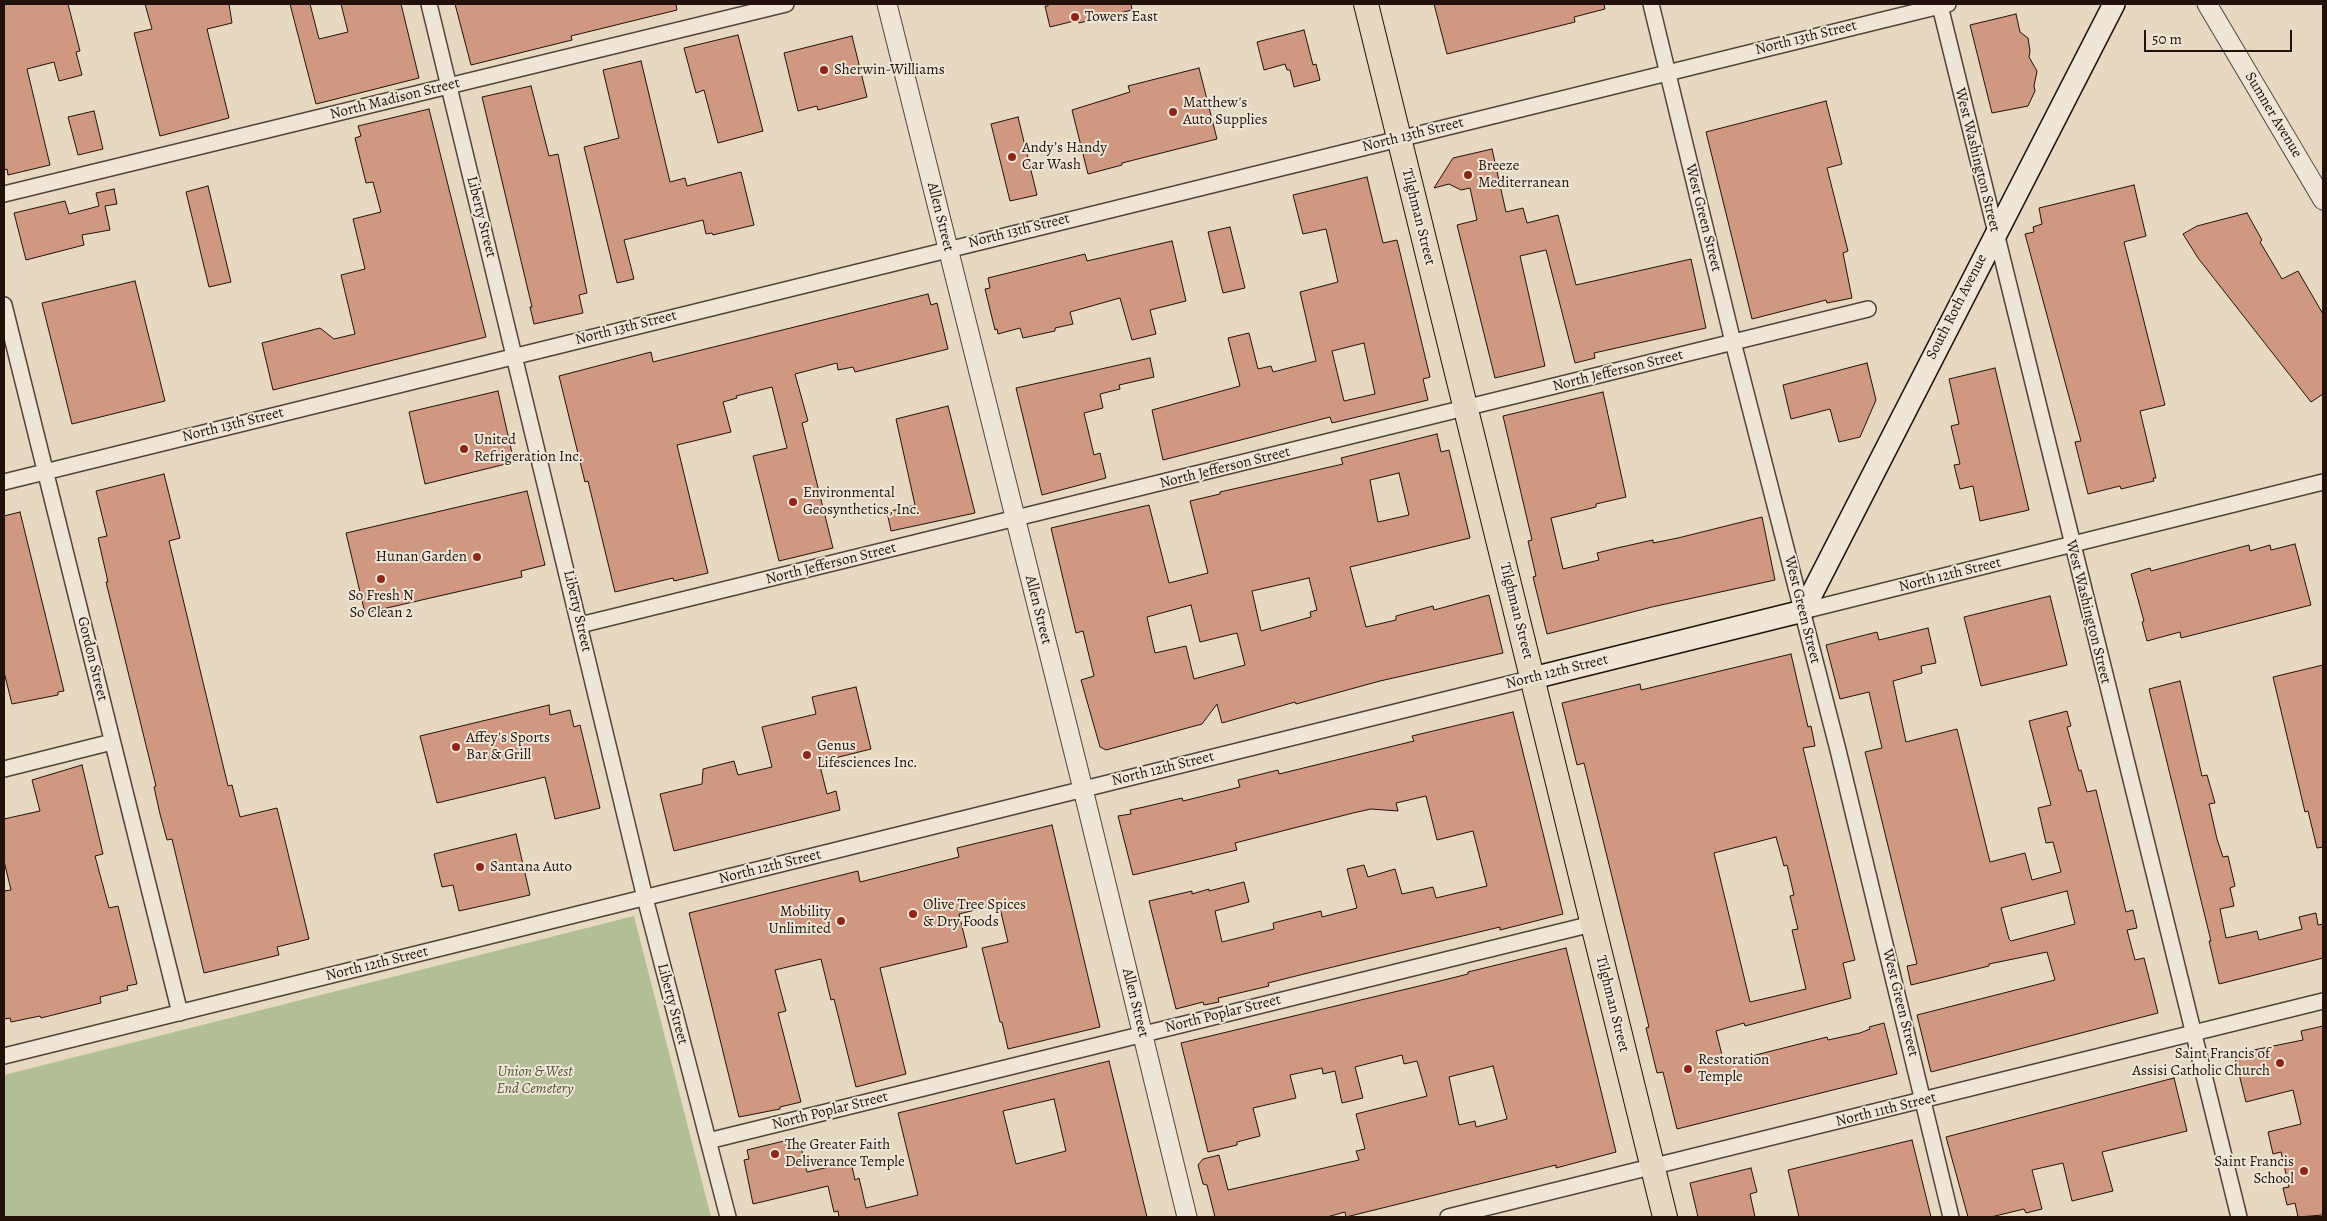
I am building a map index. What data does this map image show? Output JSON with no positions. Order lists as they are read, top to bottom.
{
  "streets": {
    "main road": ["Tilghman Street", "South Roth Avenue", "North 12th Street"],
    "street": [
      "North 13th Street",
      "North Madison Street",
      "Sumner Avenue",
      "West Washington Street",
      "Liberty Street",
      "Allen Street",
      "West Green Street",
      "North Jefferson Street",
      "Gordon Street",
      "North Poplar Street",
      "North 11th Street"
    ]
  },
  "crossings": [
    ["North 13th Street", "West Washington Street"],
    ["North 13th Street", "Liberty Street"],
    ["North 13th Street", "Allen Street"],
    ["North 13th Street", "Tilghman Street"],
    ["North 13th Street", "West Green Street"],
    ["North 13th Street", "Gordon Street"],
    ["North Madison Street", "Liberty Street"],
    ["West Washington Street", "South Roth Avenue"],
    ["West Washington Street", "North 12th Street"],
    ["West Washington Street", "North 11th Street"],
    ["Liberty Street", "North Jefferson Street"],
    ["Liberty Street", "North 12th Street"],
    ["Liberty Street", "North Poplar Street"],
    ["Allen Street", "North Jefferson Street"],
    ["Allen Street", "North 12th Street"],
    ["Allen Street", "North Poplar Street"],
    ["Tilghman Street", "North Jefferson Street"],
    ["Tilghman Street", "North 12th Street"],
    ["Tilghman Street", "North Poplar Street"],
    ["Tilghman Street", "North 11th Street"],
    ["West Green Street", "South Roth Avenue"],
    ["West Green Street", "North Jefferson Street"],
    ["West Green Street", "North 12th Street"],
    ["West Green Street", "North 11th Street"],
    ["South Roth Avenue", "North 12th Street"],
    ["North 12th Street", "Gordon Street"]
  ],
  "parks": ["Union & West End Cemetery"],
  "places": [
    "Towers East",
    "Sherwin-Williams",
    "Matthew's Auto Supplies",
    "Andy’s Handy Car Wash",
    "Breeze Mediterranean",
    "United Refrigeration Inc.",
    "Environmental Geosynthetics, Inc.",
    "Hunan Garden",
    "So Fresh N So Clean 2",
    "Affey's Sports Bar & Grill",
    "Genus Lifesciences Inc.",
    "Santana Auto",
    "Olive Tree Spices & Dry Foods",
    "Mobility Unlimited",
    "Saint Francis of Assisi Catholic Church",
    "Restoration Temple",
    "The Greater Faith Deliverance Temple",
    "Saint Francis School"
  ],
  "scale_bar": "50 m"
}
